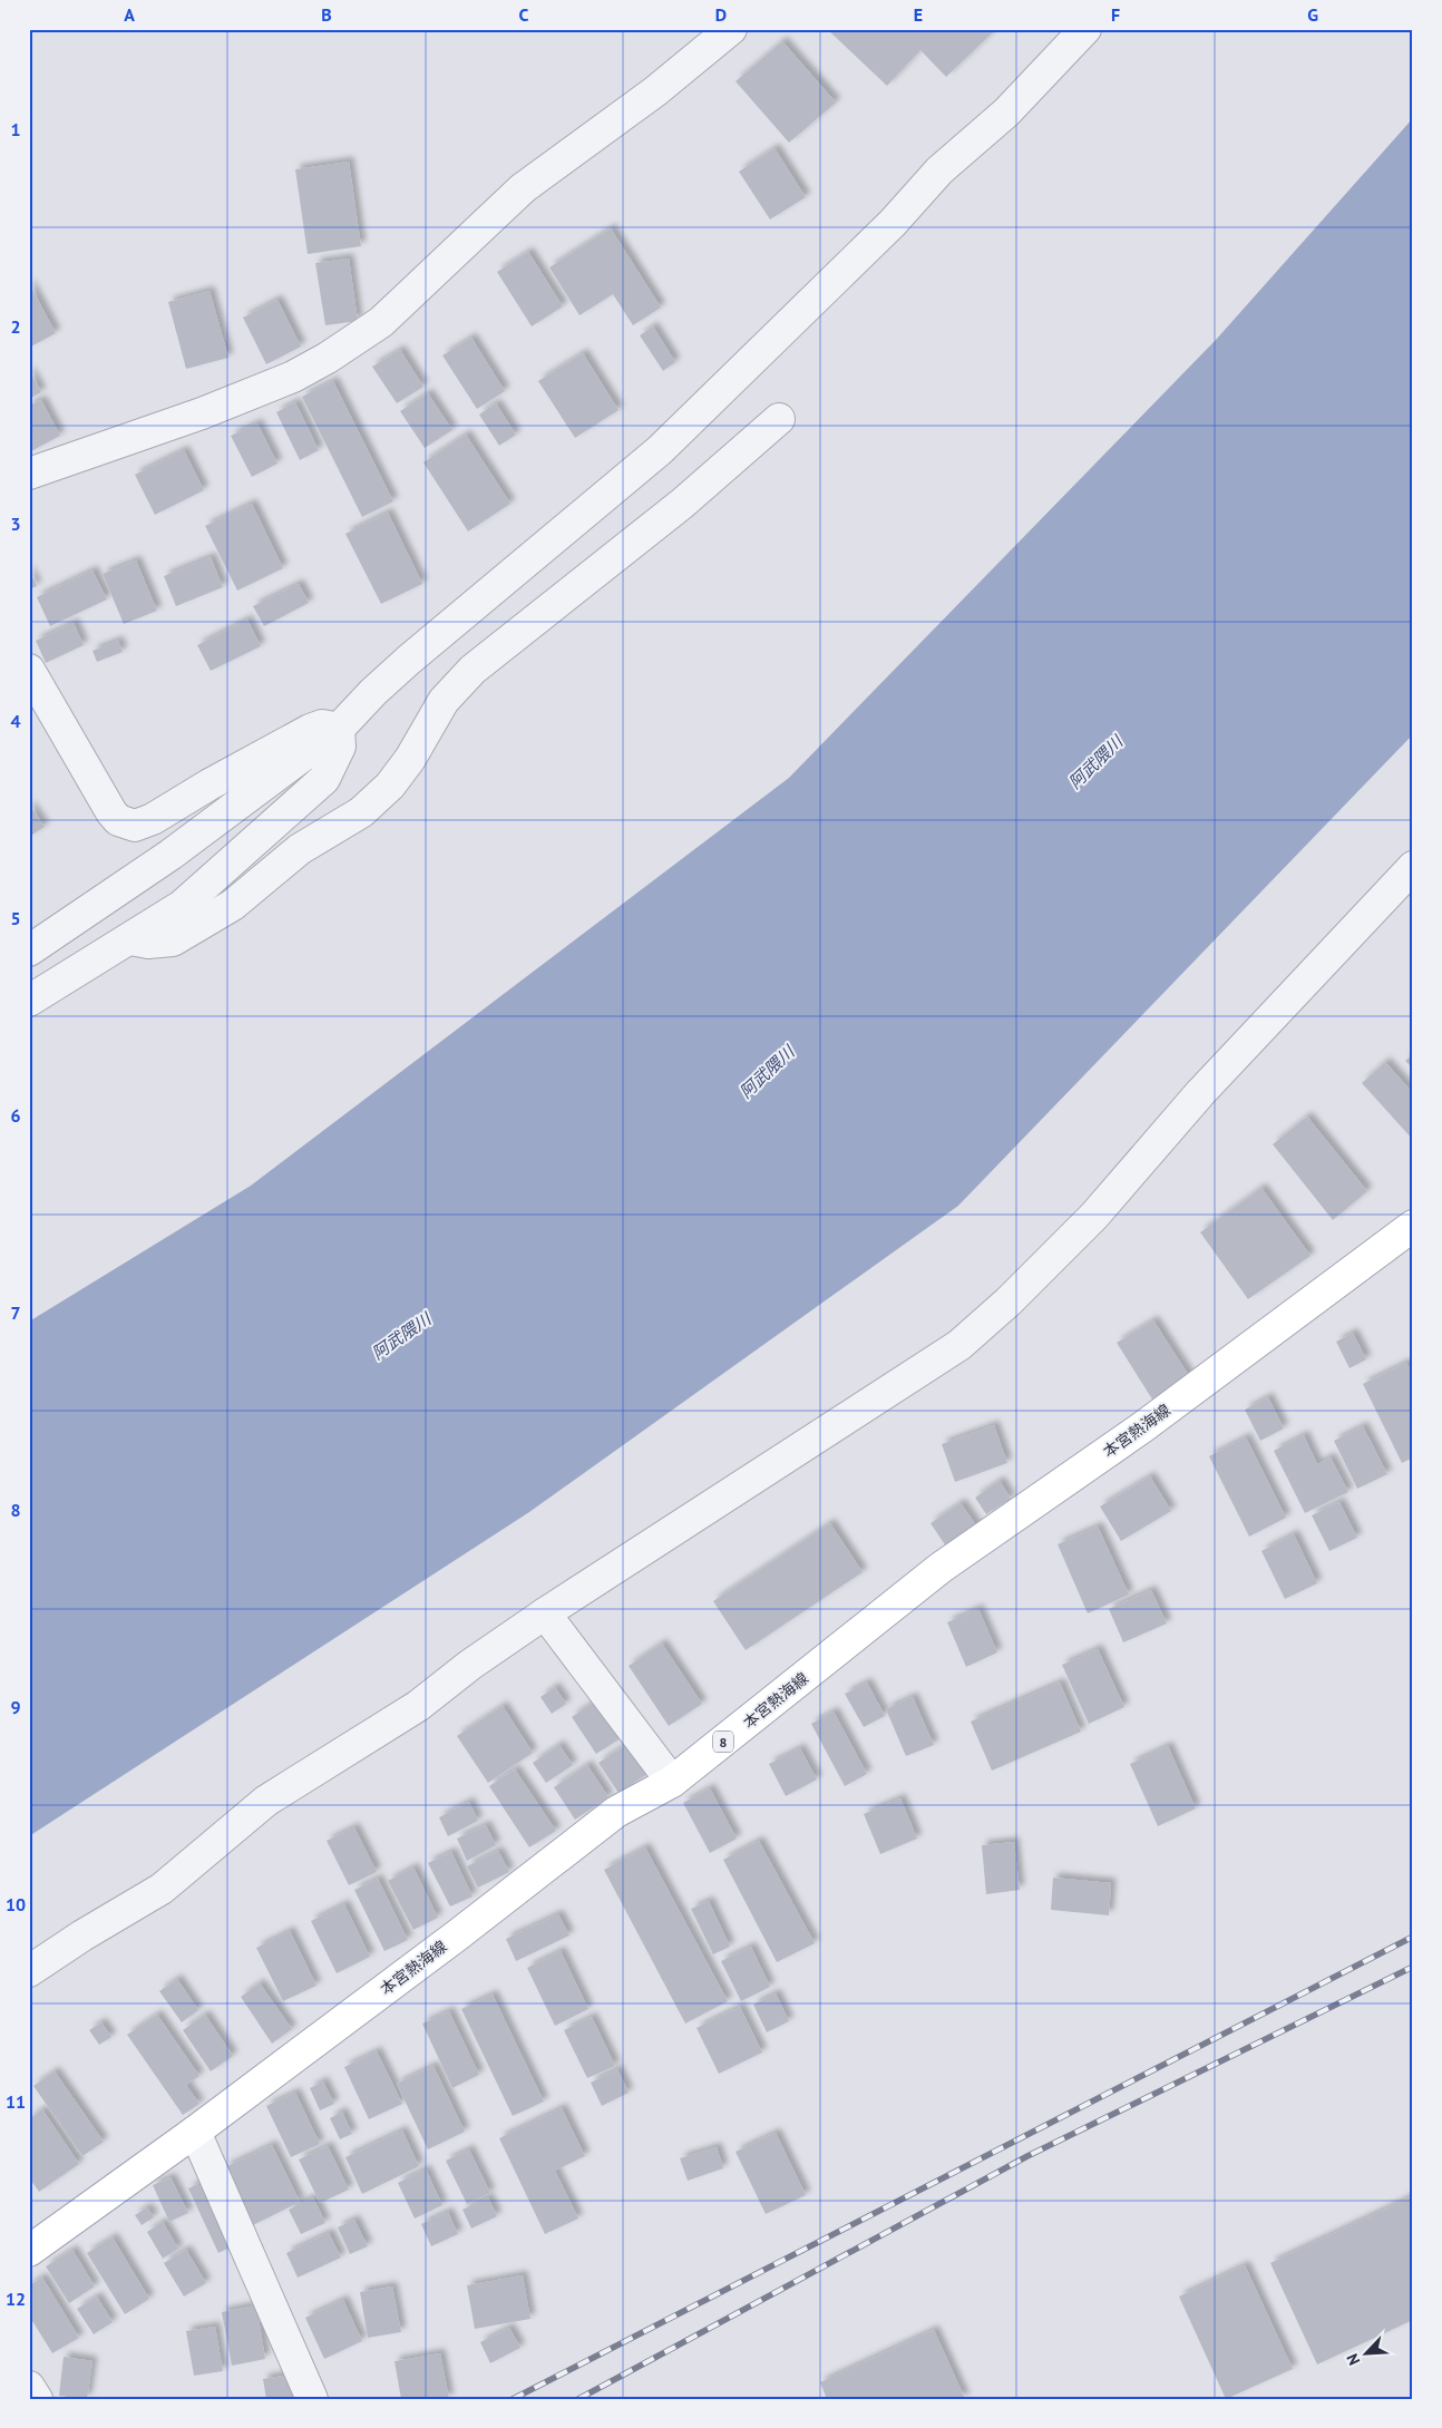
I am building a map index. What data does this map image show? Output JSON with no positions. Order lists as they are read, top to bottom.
{
  "streets": {
    "main road": ["本宮熱海線", "8"]
  },
  "water": ["阿武隈川"],
  "north": "bottom left",
  "grid": {
    "columns": [
      "A",
      "B",
      "C",
      "D",
      "E",
      "F",
      "G"
    ],
    "rows": [
      "1",
      "2",
      "3",
      "4",
      "5",
      "6",
      "7",
      "8",
      "9",
      "10",
      "11",
      "12"
    ]
  }
}
